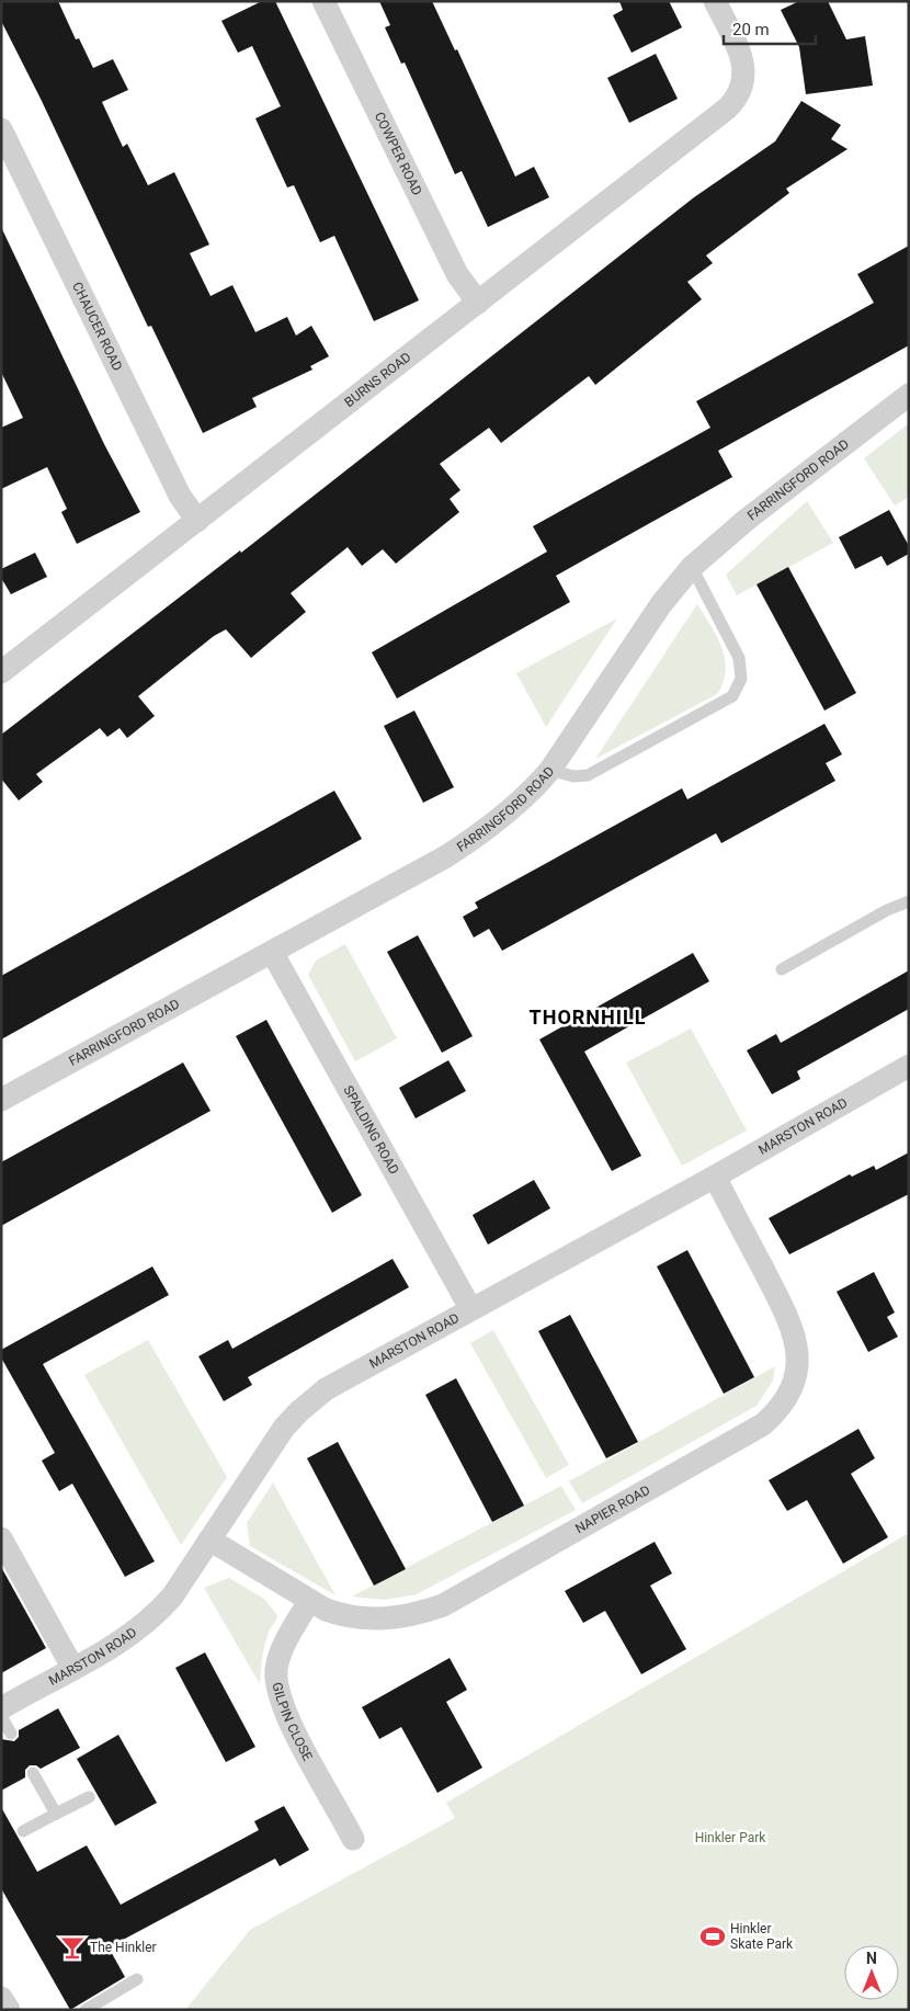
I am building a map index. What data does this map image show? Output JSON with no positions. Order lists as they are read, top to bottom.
{
  "streets": {
    "street": [
      "COWPER ROAD",
      "CHAUCER ROAD",
      "BURNS ROAD",
      "FARRINGFORD ROAD",
      "MARSTON ROAD",
      "SPALDING ROAD",
      "NAPIER ROAD",
      "GILPIN CLOSE"
    ]
  },
  "crossings": [
    ["COWPER ROAD", "BURNS ROAD"],
    ["CHAUCER ROAD", "BURNS ROAD"],
    ["FARRINGFORD ROAD", "SPALDING ROAD"],
    ["MARSTON ROAD", "SPALDING ROAD"],
    ["MARSTON ROAD", "NAPIER ROAD"],
    ["NAPIER ROAD", "GILPIN CLOSE"]
  ],
  "districts": ["THORNHILL"],
  "parks": ["Hinkler Park"],
  "places": {
    "sports": ["Hinkler Skate Park"],
    "bar": ["The Hinkler"]
  },
  "scale_bar": "20 m",
  "north": "top"
}
